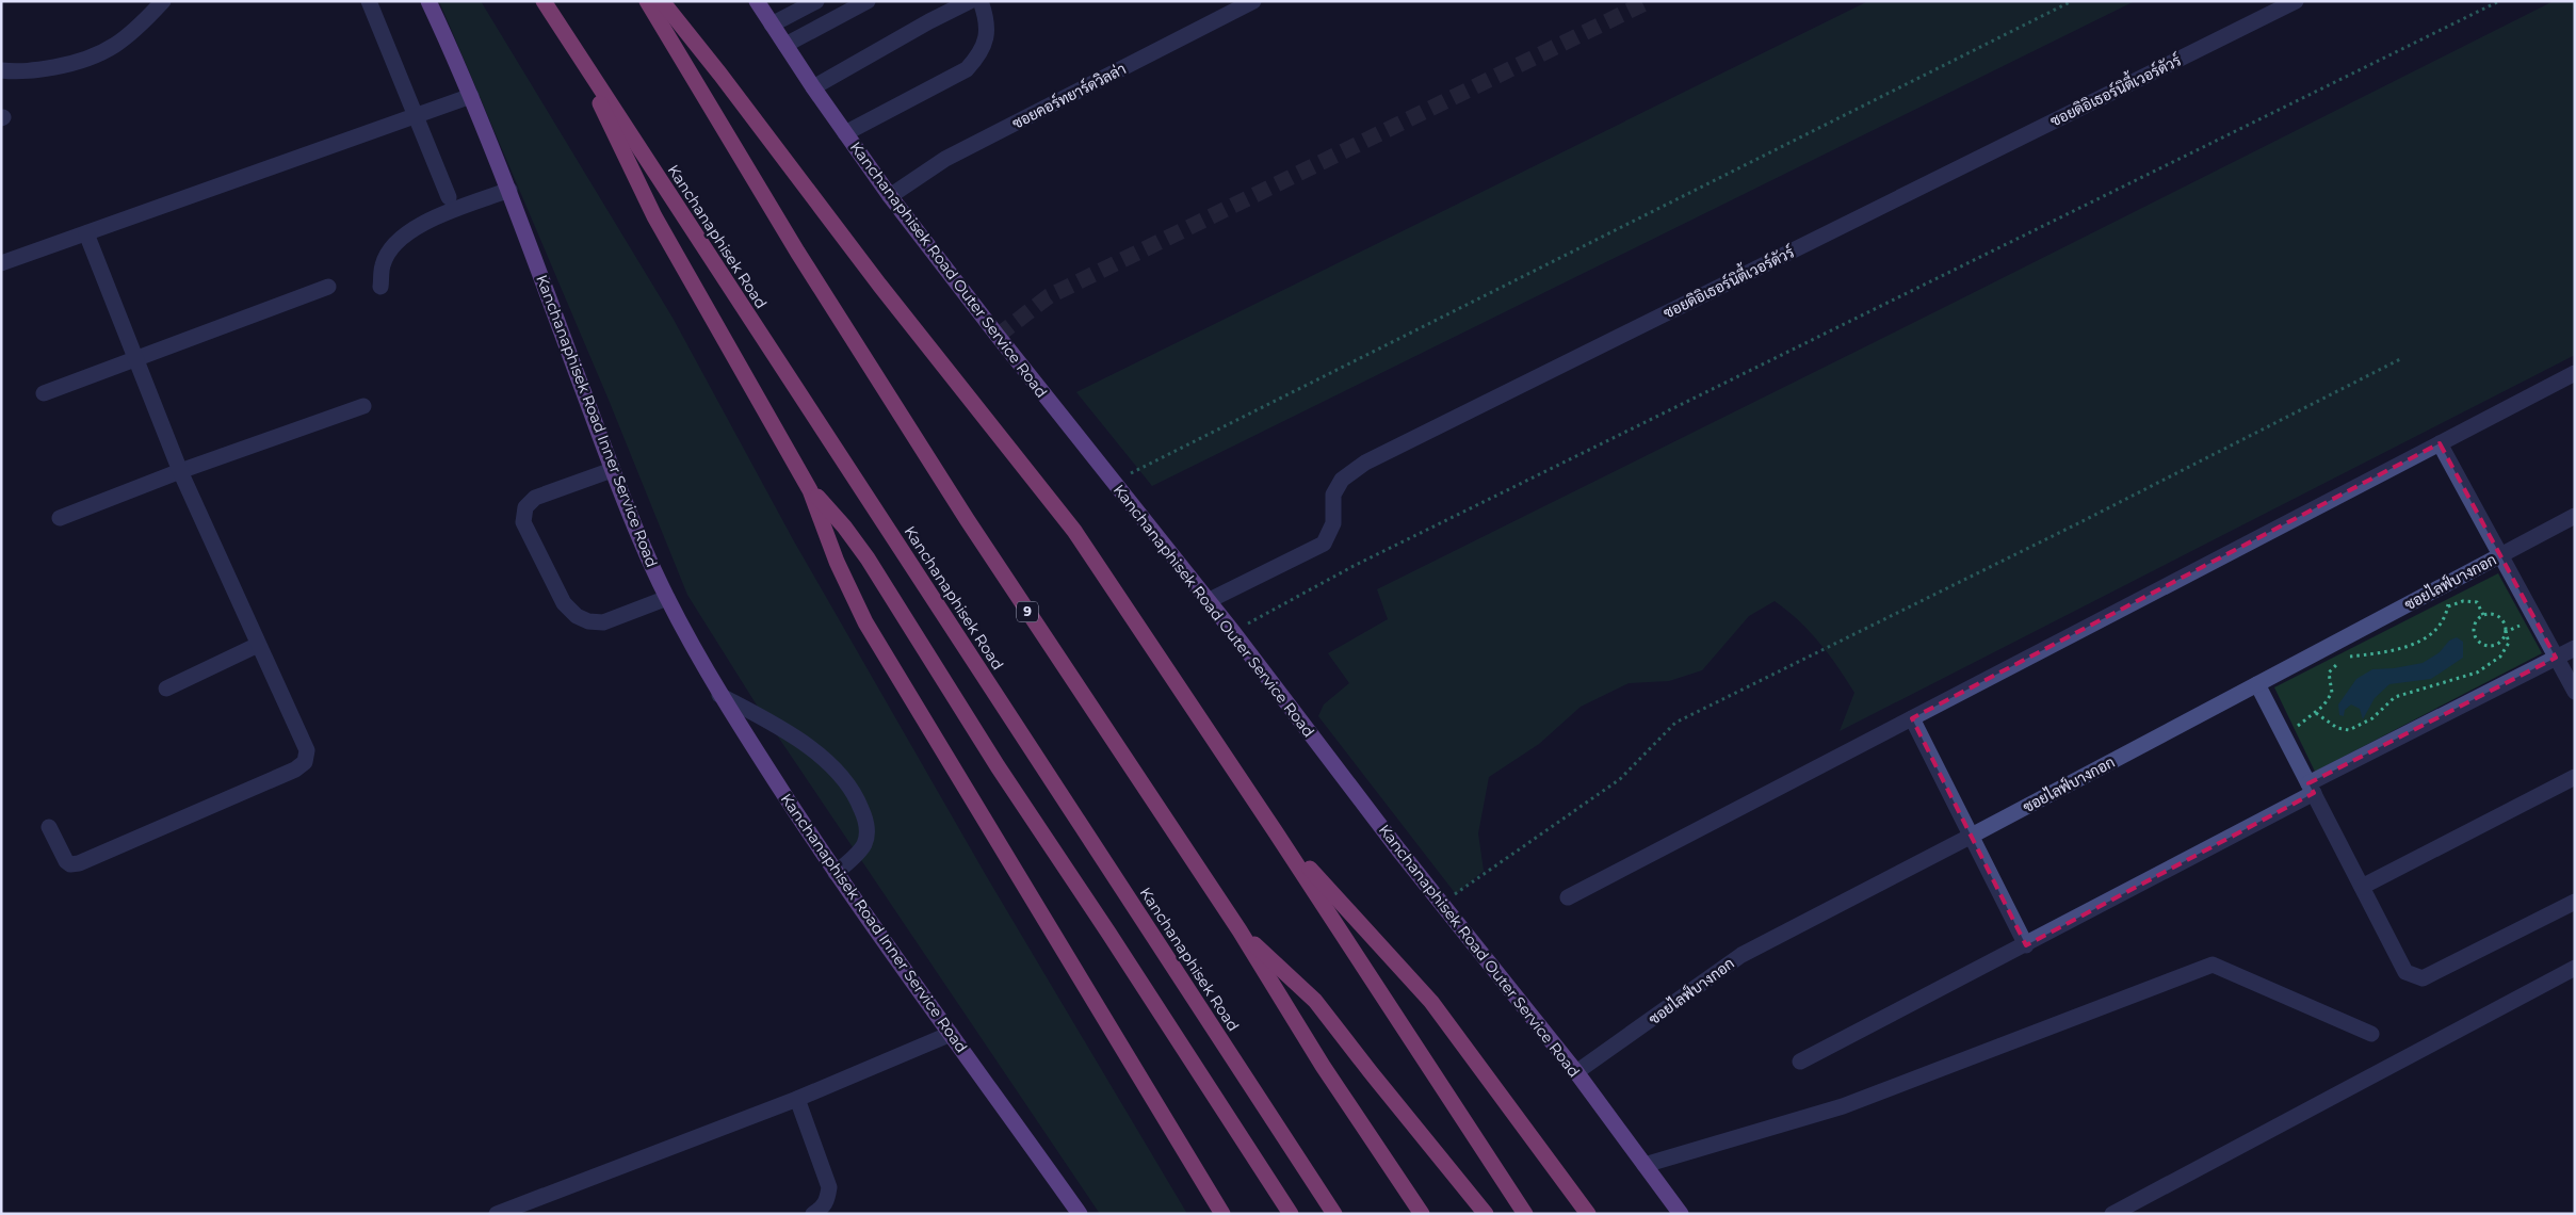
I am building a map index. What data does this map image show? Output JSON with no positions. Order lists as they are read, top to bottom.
{
  "streets": {
    "highway": ["Kanchanaphisek Road", "9"],
    "main road": ["Kanchanaphisek Road Outer Service Road", "Kanchanaphisek Road Inner Service Road"],
    "street": ["ซอยดิอิเธอร์นิตี้เวอร์ดัวร์", "ซอยคอร์ทยาร์ดวิลล่า", "ซอยไลฟ์บางกอก"]
  },
  "crossings": [
    ["ซอยดิอิเธอร์นิตี้เวอร์ดัวร์", "Kanchanaphisek Road Outer Service Road"],
    ["ซอยคอร์ทยาร์ดวิลล่า", "Kanchanaphisek Road Outer Service Road"],
    ["Kanchanaphisek Road Outer Service Road", "ซอยไลฟ์บางกอก"]
  ]
}
